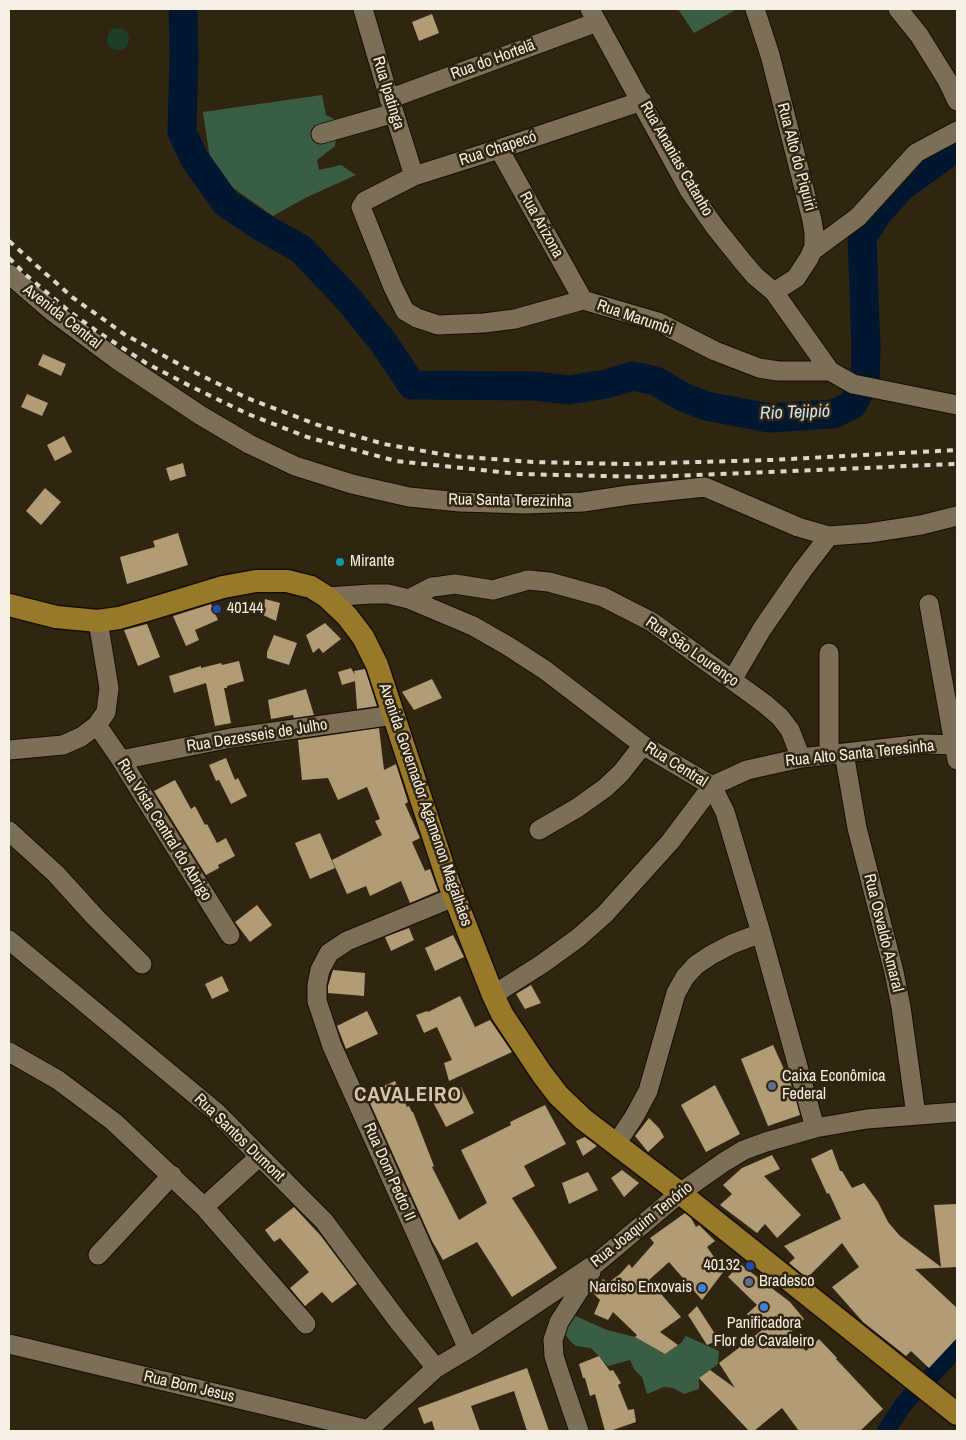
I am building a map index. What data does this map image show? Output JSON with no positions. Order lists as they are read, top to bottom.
{
  "streets": {
    "main road": ["Avenida Governador Agamenon Magalhães"],
    "street": [
      "Rua do Hortelã",
      "Rua Ipatinga",
      "Rua Chapecó",
      "Rua Alto do Piquiri",
      "Rua Ananias Catanho",
      "Rua Arizona",
      "Avenida Central",
      "Rua Marumbi",
      "Rua Santa Terezinha",
      "Rua São Lourenço",
      "Rua Dezesseis de Julho",
      "Rua Alto Santa Teresinha",
      "Rua Central",
      "Rua Vista Central do Abrigo",
      "Rua Osvaldo Amaral",
      "Rua Santos Dumont",
      "Rua Dom Pedro II",
      "Rua Joaquim Tenório",
      "Rua Bom Jesus"
    ]
  },
  "crossings": [
    ["Rua do Hortelã", "Rua Ipatinga"],
    ["Rua do Hortelã", "Rua Ananias Catanho"],
    ["Rua Ipatinga", "Rua Chapecó"],
    ["Rua Chapecó", "Rua Ananias Catanho"],
    ["Rua Chapecó", "Rua Arizona"],
    ["Rua Chapecó", "Rua Marumbi"],
    ["Rua Alto do Piquiri", "Rua Ananias Catanho"],
    ["Rua Ananias Catanho", "Rua Marumbi"],
    ["Rua Arizona", "Rua Marumbi"],
    ["Avenida Central", "Rua Santa Terezinha"],
    ["Rua São Lourenço", "Rua Alto Santa Teresinha"],
    ["Rua São Lourenço", "Rua Central"],
    ["Rua Dezesseis de Julho", "Avenida Governador Agamenon Magalhães"],
    ["Rua Dezesseis de Julho", "Rua Vista Central do Abrigo"],
    ["Rua Alto Santa Teresinha", "Rua Central"],
    ["Rua Alto Santa Teresinha", "Avenida Governador Agamenon Magalhães"],
    ["Rua Alto Santa Teresinha", "Rua Osvaldo Amaral"],
    ["Rua Central", "Avenida Governador Agamenon Magalhães"],
    ["Rua Central", "Rua Joaquim Tenório"],
    ["Avenida Governador Agamenon Magalhães", "Rua Dom Pedro II"],
    ["Avenida Governador Agamenon Magalhães", "Rua Joaquim Tenório"],
    ["Rua Osvaldo Amaral", "Rua Joaquim Tenório"],
    ["Rua Santos Dumont", "Rua Joaquim Tenório"],
    ["Rua Dom Pedro II", "Rua Joaquim Tenório"],
    ["Rua Joaquim Tenório", "Rua Bom Jesus"]
  ],
  "districts": ["CAVALEIRO"],
  "water": ["Rio Tejipió"],
  "places": [
    "Mirante",
    "40144",
    "Caixa Econômica Federal",
    "40132",
    "Bradesco",
    "Narciso Enxovais",
    "Panificadora Flor de Cavaleiro"
  ]
}
